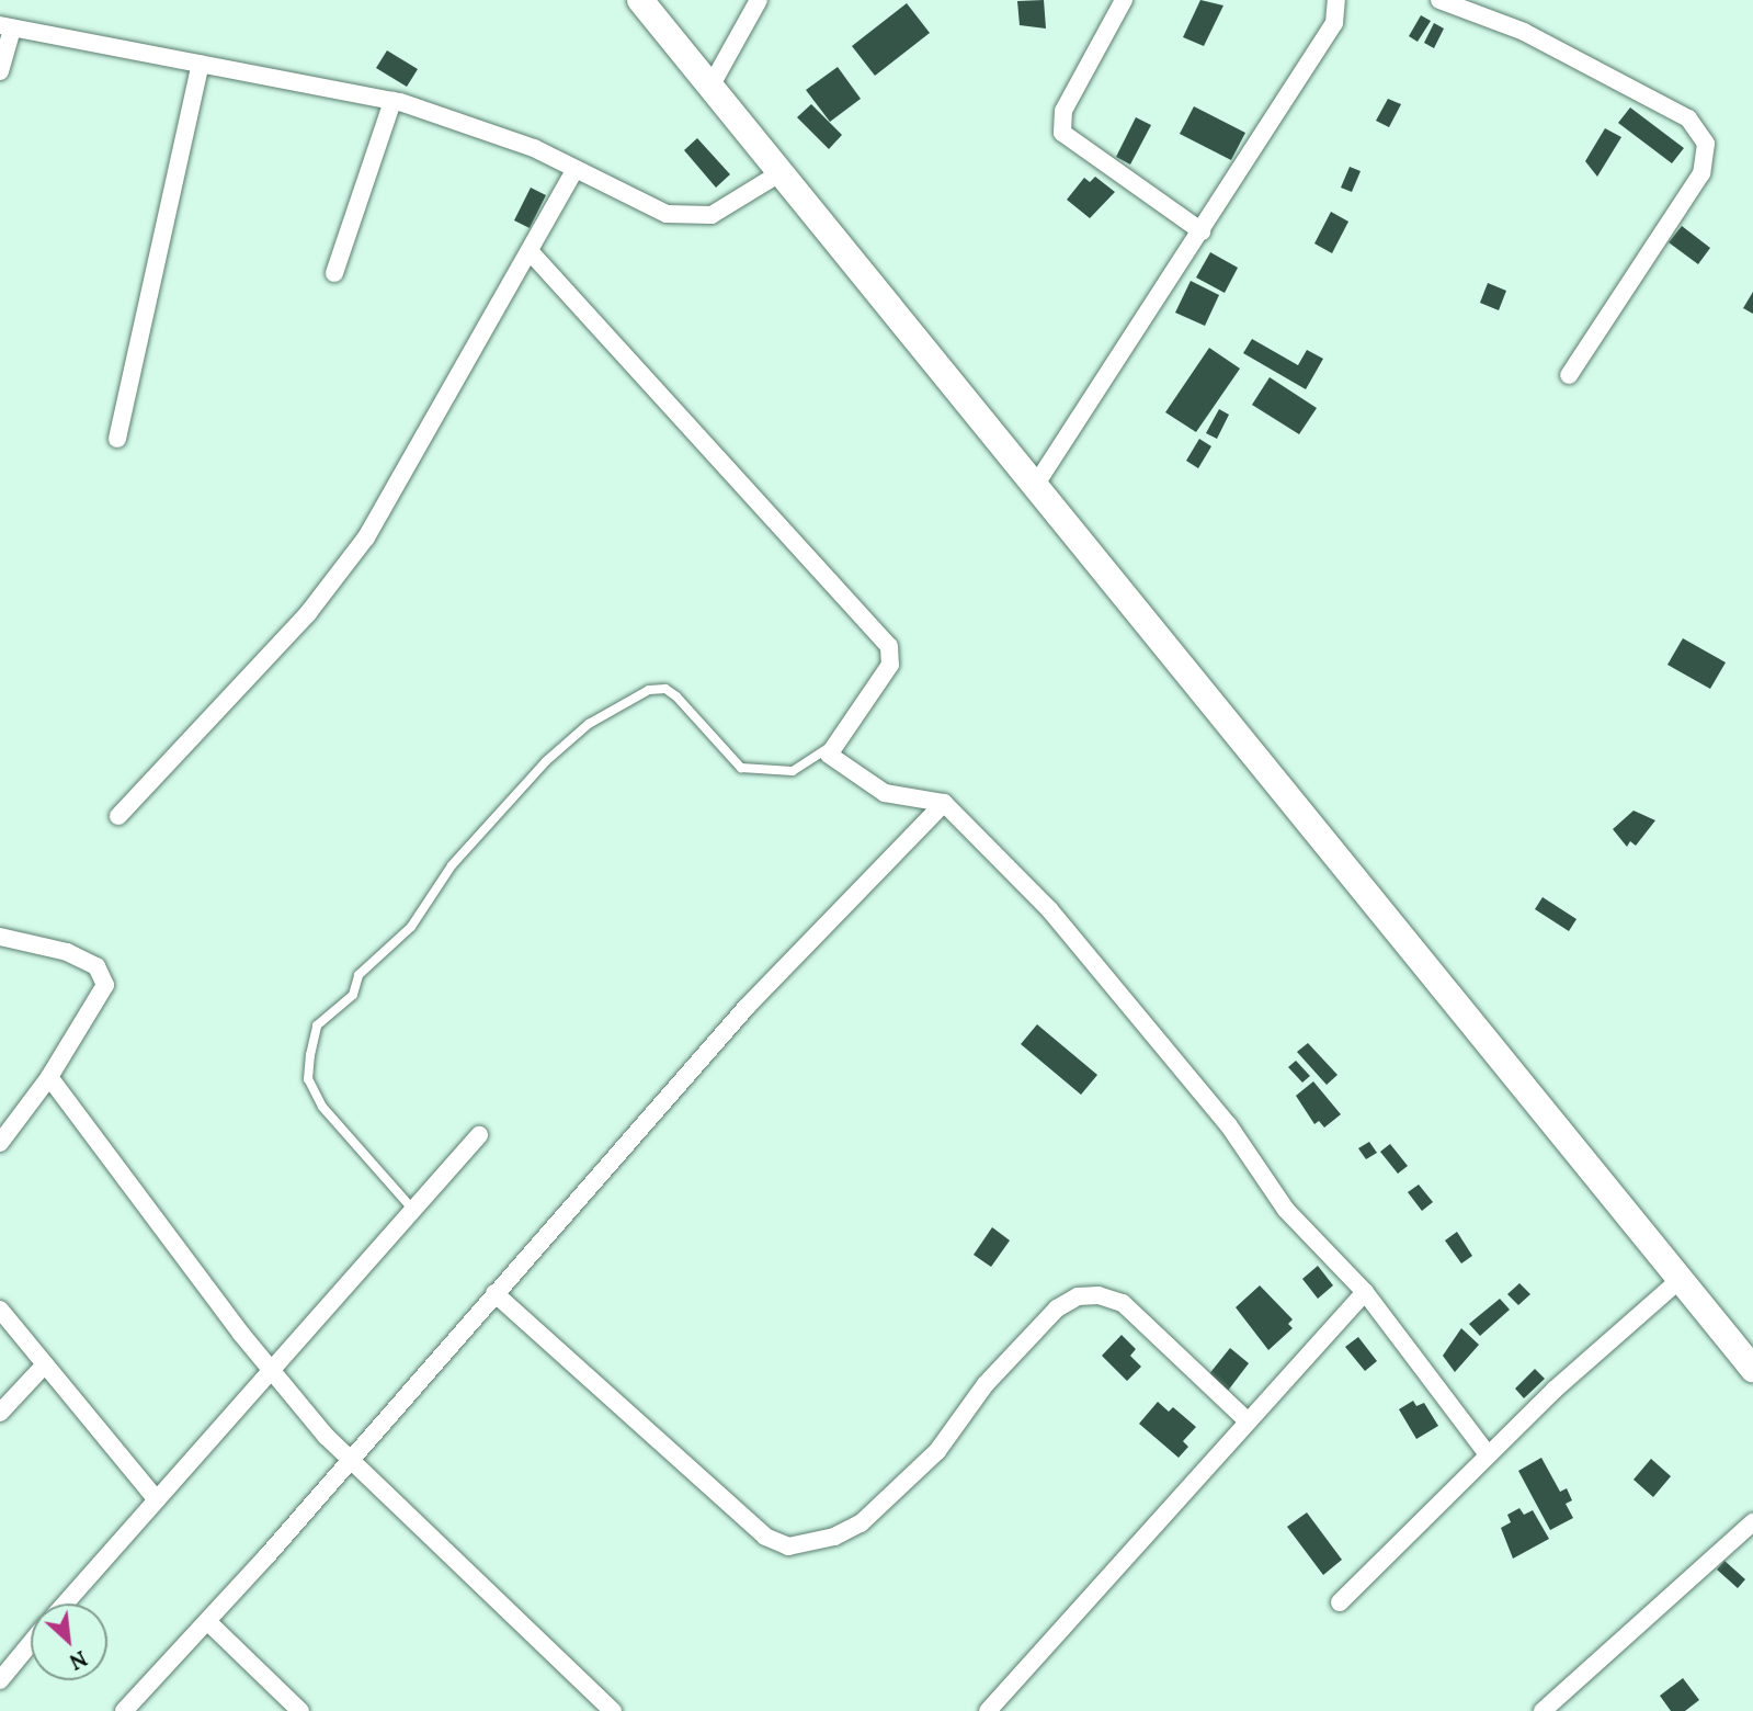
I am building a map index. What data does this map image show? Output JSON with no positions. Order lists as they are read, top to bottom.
{
  "north": "bottom right"
}
